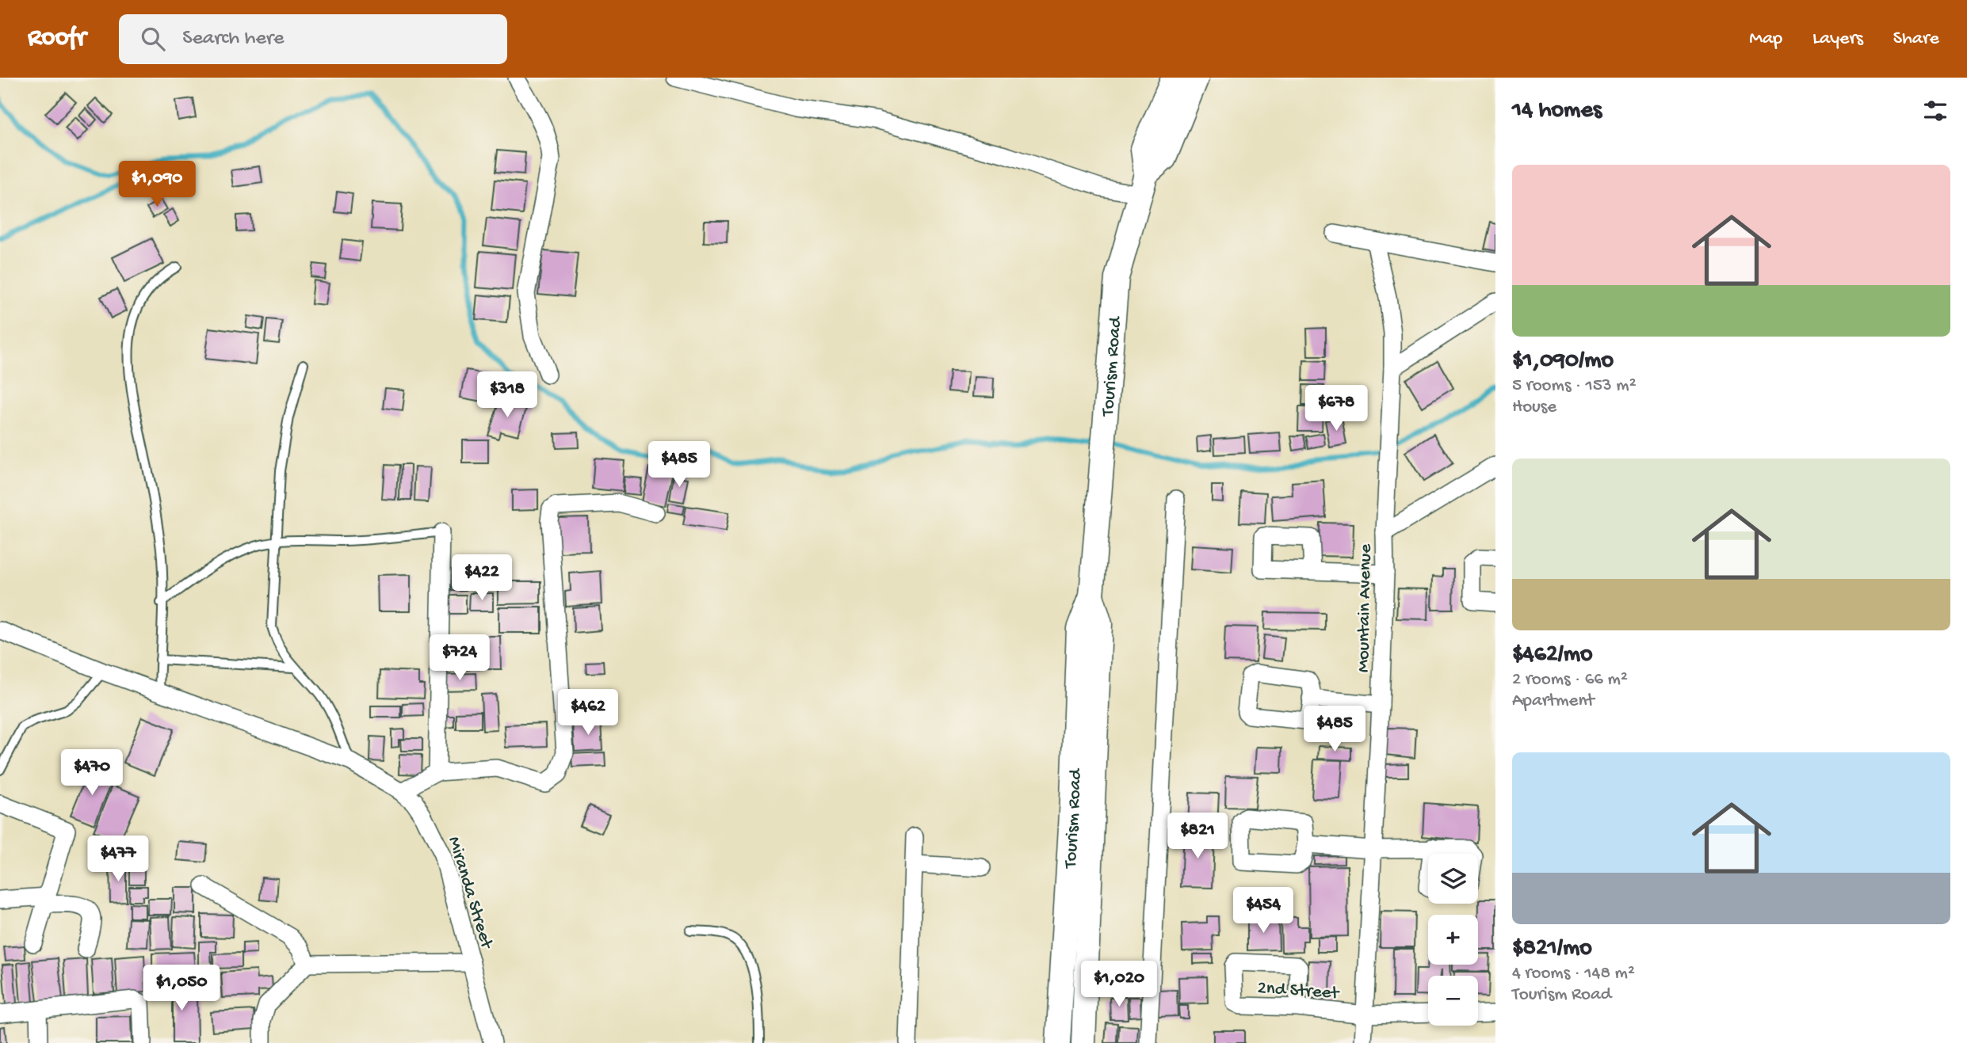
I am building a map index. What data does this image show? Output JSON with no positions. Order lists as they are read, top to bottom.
{
  "streets": {
    "main road": ["Tourism Road"],
    "street": ["Mountain Avenue", "Miranda Street", "2nd Street"]
  },
  "crossings": [
    ["Mountain Avenue", "2nd Street"]
  ],
  "page": {
    "header": "Roofr",
    "search": "Search here",
    "nav": ["Map", "Layers", "Share"],
    "heading": "14 homes",
    "list": [
      {
        "name": "$1,090/mo",
        "note": "5 rooms · 153 m² · House"
      },
      {
        "name": "$462/mo",
        "note": "2 rooms · 66 m² · Apartment"
      },
      {
        "name": "$821/mo",
        "note": "4 rooms · 148 m² · Tourism Road"
      }
    ],
    "price": [
      "$1,090",
      "$318",
      "$678",
      "$485",
      "$422",
      "$724",
      "$462",
      "$485",
      "$470",
      "$821",
      "$477",
      "$454",
      "$1,020",
      "$1,050"
    ],
    "map_buttons": ["+", "−"]
  }
}
